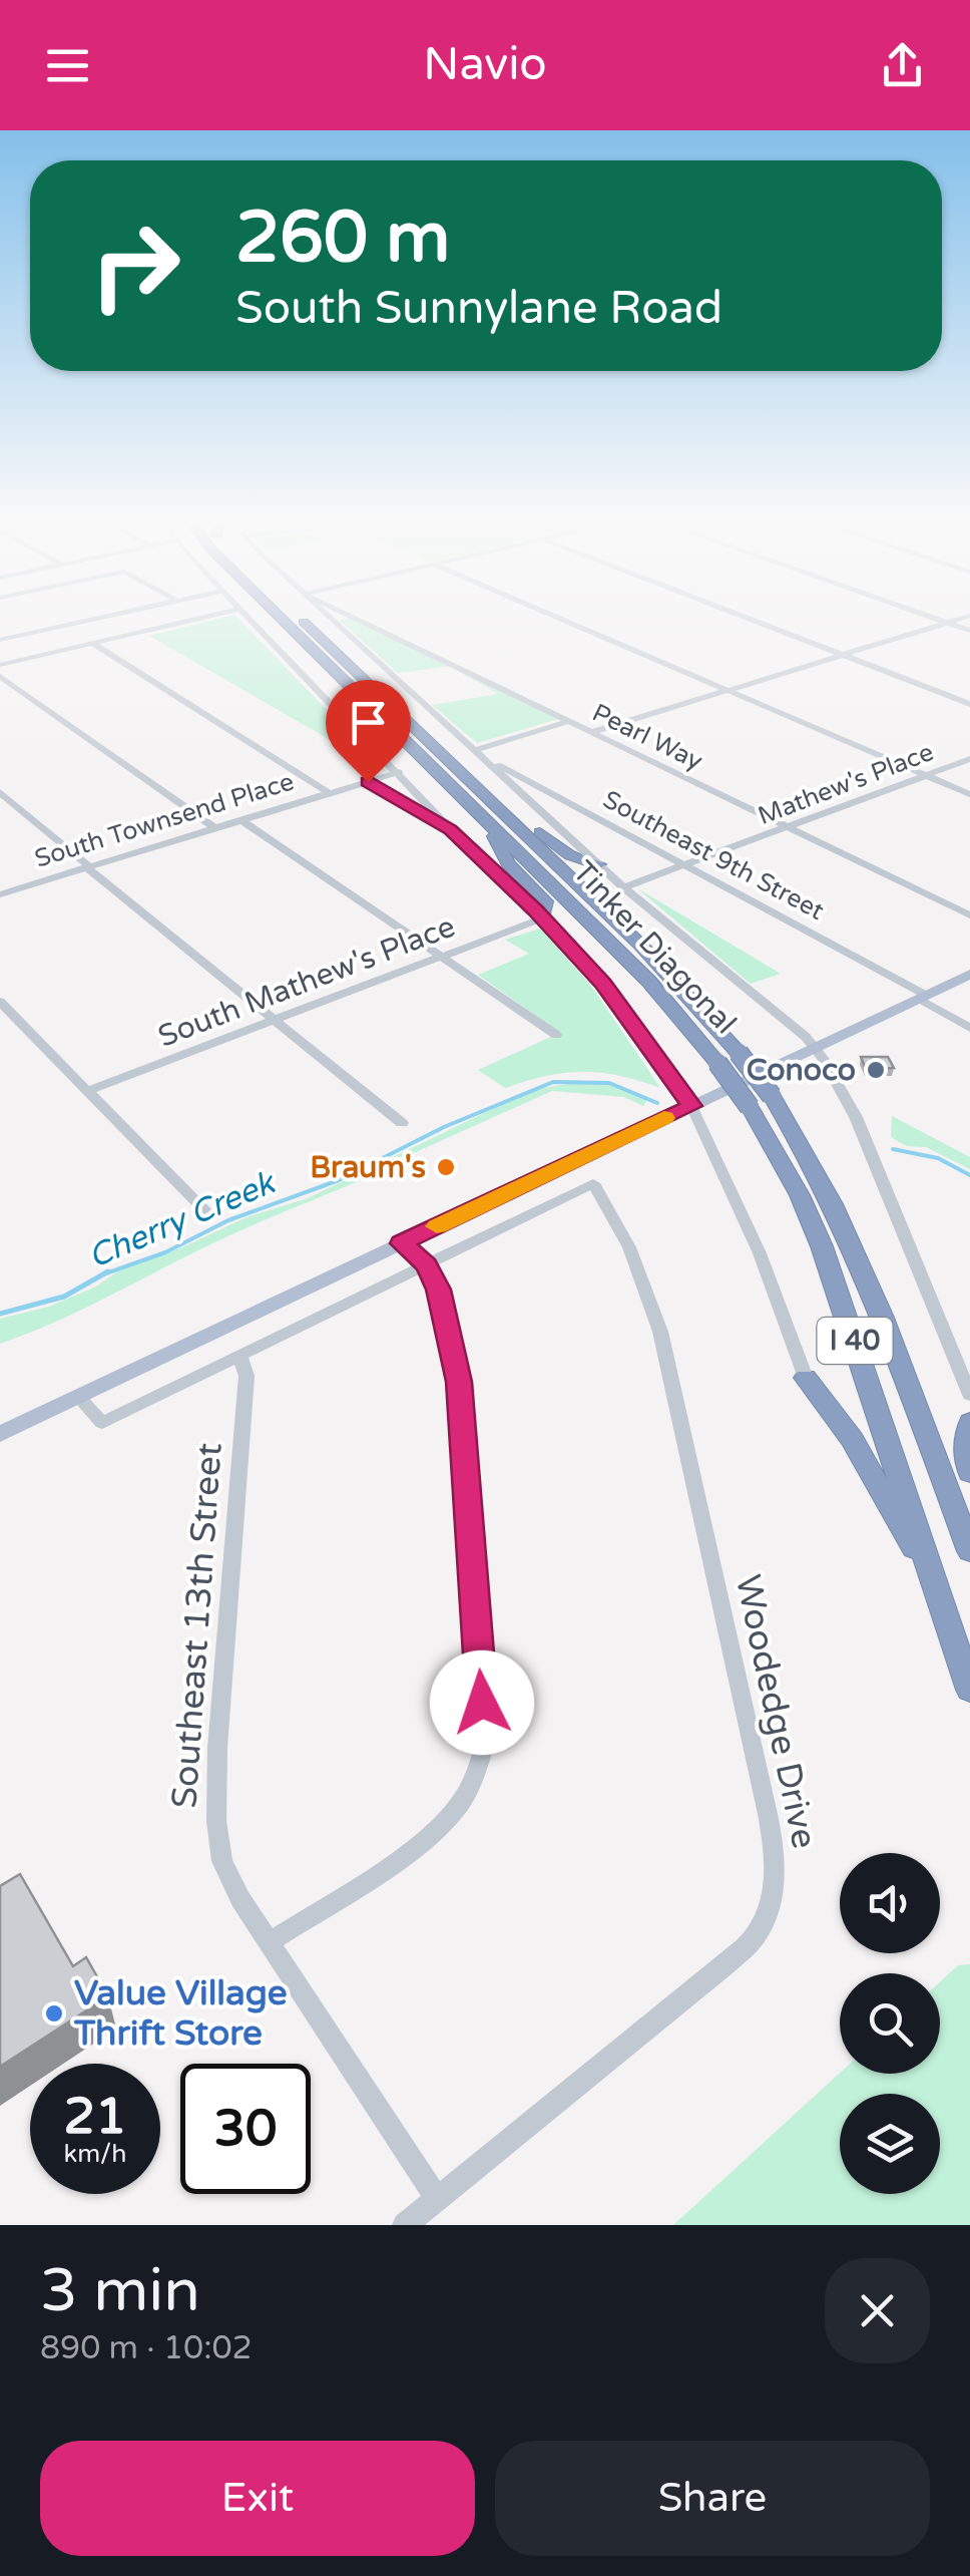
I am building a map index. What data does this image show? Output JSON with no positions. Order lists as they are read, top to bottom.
{
  "streets": {
    "highway": ["Tinker Diagonal", "I 40"],
    "street": [
      "Pearl Way",
      "Mathew's Place",
      "South Townsend Place",
      "Southeast 9th Street",
      "South Mathew's Place",
      "Southeast 13th Street",
      "Woodedge Drive"
    ]
  },
  "crossings": [
    ["Pearl Way", "Mathew's Place"],
    ["Mathew's Place", "Southeast 9th Street"],
    ["Mathew's Place", "Tinker Diagonal"],
    ["South Townsend Place", "Tinker Diagonal"],
    ["Southeast 9th Street", "Tinker Diagonal"],
    ["Tinker Diagonal", "South Mathew's Place"],
    ["Southeast 13th Street", "Woodedge Drive"]
  ],
  "water": ["Cherry Creek"],
  "places": ["Conoco", "Braum's", "Value Village Thrift Store"],
  "page": {
    "header": "Navio",
    "turn": ["260 m", "South Sunnylane Road"],
    "speed": "21 km/h",
    "limit": "30",
    "heading": ["3 min", "890 m · 10:02"],
    "buttons": ["Exit", "Share"]
  }
}
